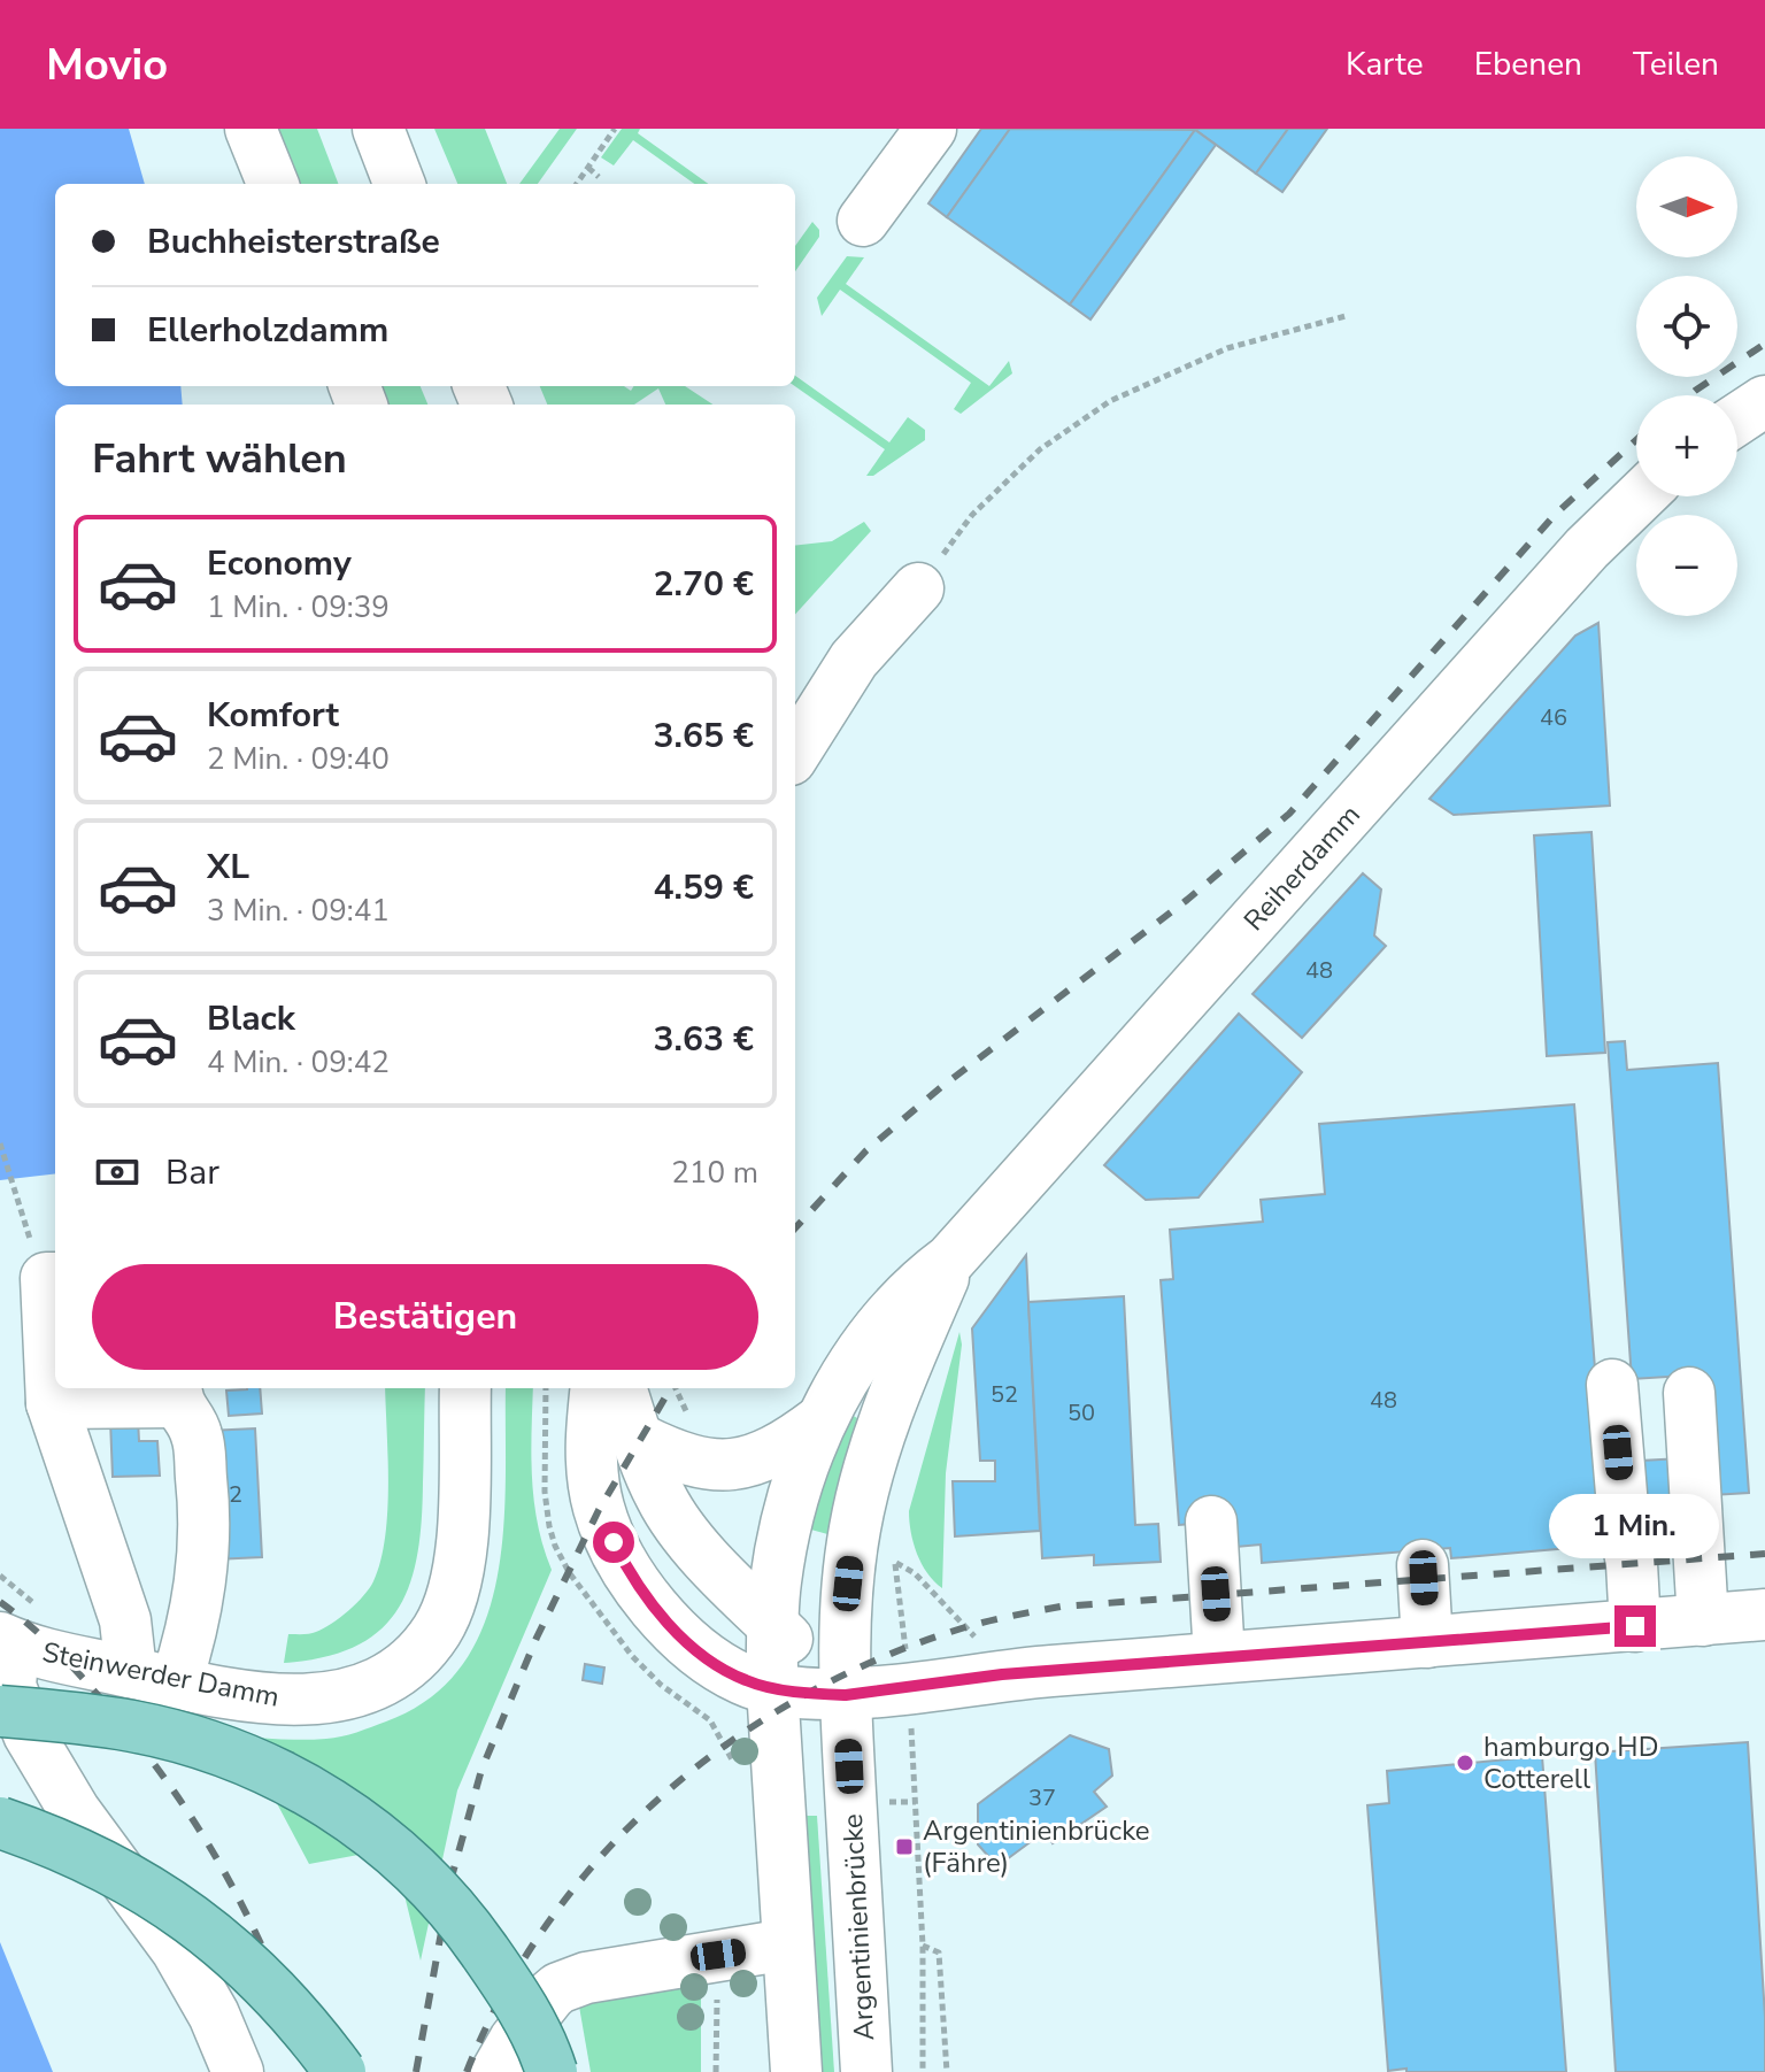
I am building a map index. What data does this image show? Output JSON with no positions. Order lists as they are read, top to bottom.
{
  "streets": {
    "street": ["Reiherdamm", "Steinwerder Damm", "Argentinienbrücke"]
  },
  "crossings": [
    ["Reiherdamm", "Argentinienbrücke"]
  ],
  "places": {
    "other": ["hamburgo HD Cotterell"],
    "transit": ["Argentinienbrücke (Fähre)"]
  },
  "house_numbers": [
    "46",
    "48",
    "52",
    "48",
    "50",
    "2",
    "37"
  ],
  "north": "right",
  "page": {
    "header": "Movio",
    "nav": ["Karte", "Ebenen", "Teilen"],
    "map_buttons": ["+", "−"],
    "banner": ["Buchheisterstraße", "Ellerholzdamm"],
    "heading": "Fahrt wählen",
    "list": [
      {
        "name": "Economy",
        "note": "1 Min. · 09:39",
        "value": "2.70 €"
      },
      {
        "name": "Komfort",
        "note": "2 Min. · 09:40",
        "value": "3.65 €"
      },
      {
        "name": "XL",
        "note": "3 Min. · 09:41",
        "value": "4.59 €"
      },
      {
        "name": "Black",
        "note": "4 Min. · 09:42",
        "value": "3.63 €"
      }
    ],
    "pay": ["Bar", "210 m"],
    "buttons": "Bestätigen",
    "bubble": "1 Min."
  }
}
